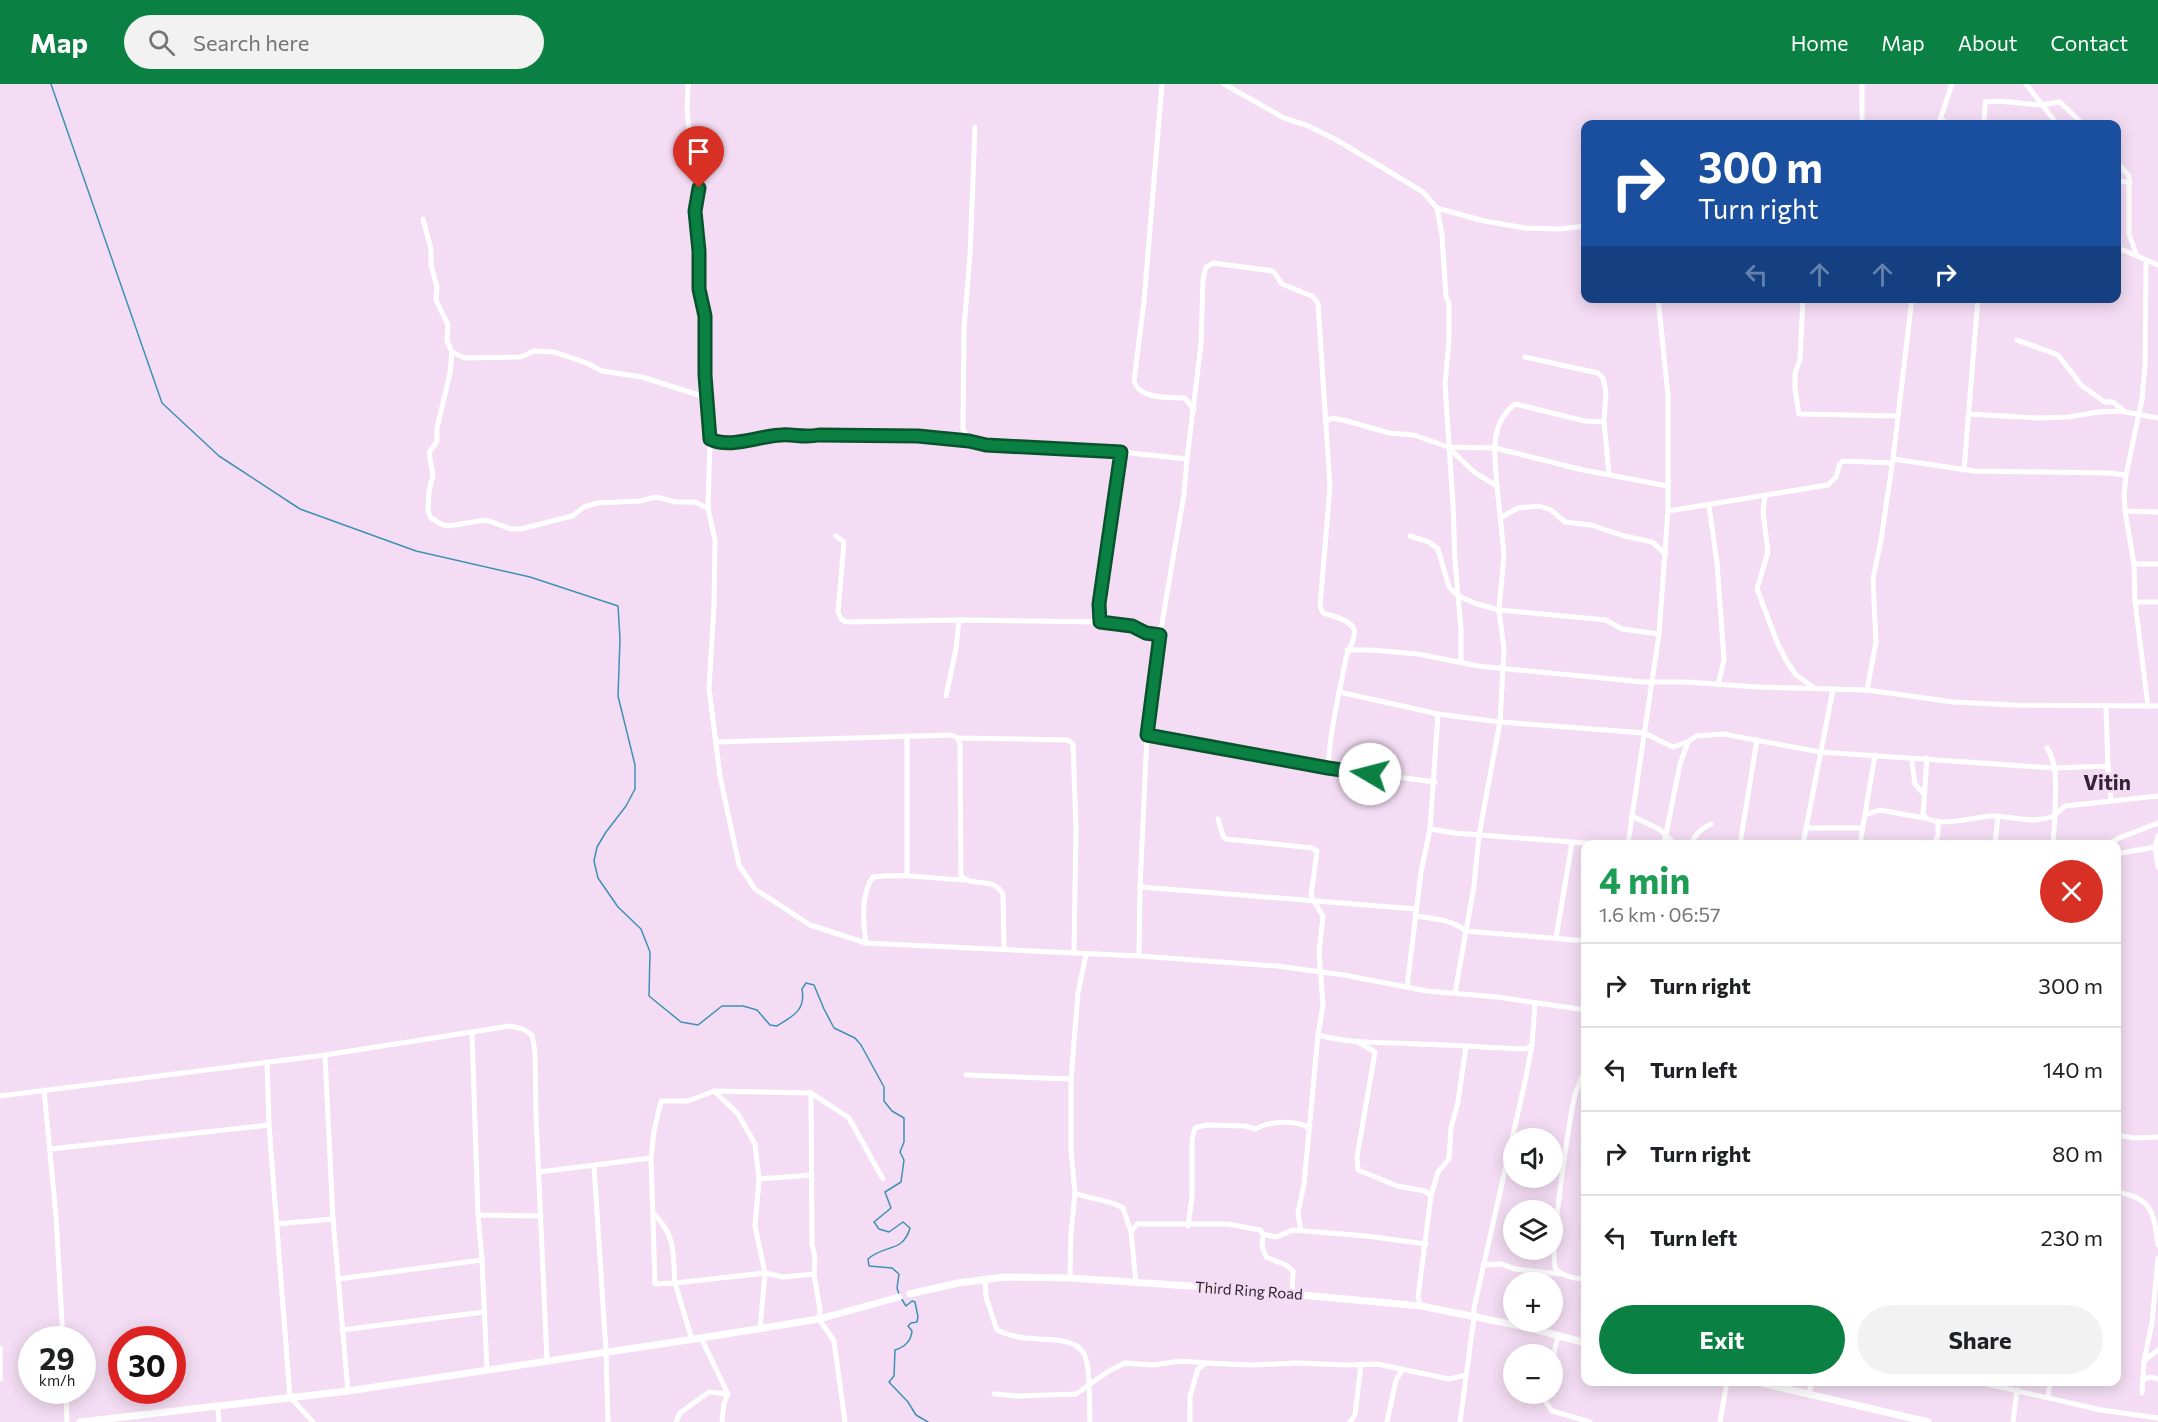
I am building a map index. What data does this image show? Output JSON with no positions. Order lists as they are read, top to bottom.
{
  "streets": {
    "street": ["Third Ring Road"]
  },
  "districts": ["Vitin"],
  "page": {
    "header": "Map",
    "search": "Search here",
    "nav": [
      "Home",
      "Map",
      "About",
      "Contact"
    ],
    "turn": ["300 m", "Turn right"],
    "heading": ["4 min", "1.6 km · 06:57"],
    "list": [
      {
        "name": "Turn right",
        "value": "300 m"
      },
      {
        "name": "Turn left",
        "value": "140 m"
      },
      {
        "name": "Turn right",
        "value": "80 m"
      },
      {
        "name": "Turn left",
        "value": "230 m"
      }
    ],
    "map_buttons": ["+", "−"],
    "buttons": ["Exit", "Share"],
    "speed": "29 km/h",
    "limit": "30"
  }
}
